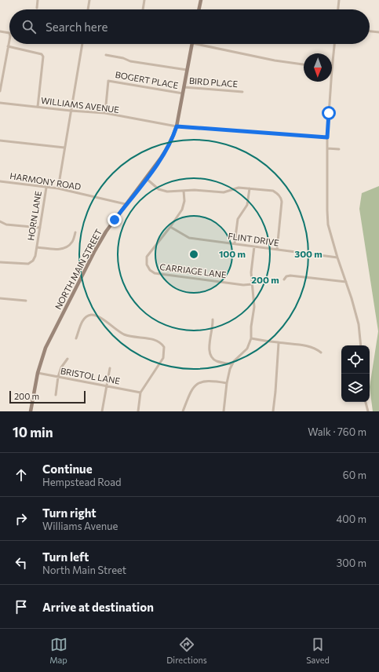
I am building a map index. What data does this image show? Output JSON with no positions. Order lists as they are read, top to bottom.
{
  "streets": {
    "main road": ["NORTH MAIN STREET"],
    "street": [
      "BOGERT PLACE",
      "BIRD PLACE",
      "WILLIAMS AVENUE",
      "HARMONY ROAD",
      "HORN LANE",
      "FLINT DRIVE",
      "CARRIAGE LANE",
      "BRISTOL LANE"
    ]
  },
  "crossings": [
    ["BOGERT PLACE", "WILLIAMS AVENUE"],
    ["BOGERT PLACE", "NORTH MAIN STREET"],
    ["BIRD PLACE", "NORTH MAIN STREET"],
    ["WILLIAMS AVENUE", "NORTH MAIN STREET"],
    ["HARMONY ROAD", "HORN LANE"],
    ["HARMONY ROAD", "NORTH MAIN STREET"],
    ["FLINT DRIVE", "CARRIAGE LANE"],
    ["NORTH MAIN STREET", "BRISTOL LANE"]
  ],
  "scale_bar": "200 m",
  "north": "bottom",
  "page": {
    "search": "Search here",
    "scale": "200 m",
    "heading": ["10 min", "Walk · 760 m"],
    "list": [
      ["Continue", "Hempstead Road", "60 m"],
      ["Turn right", "Williams Avenue", "400 m"],
      ["Turn left", "North Main Street", "300 m"],
      "Arrive at destination"
    ],
    "nav": ["Map", "Directions", "Saved"]
  },
  "rings": ["100 m", "300 m", "200 m"]
}
